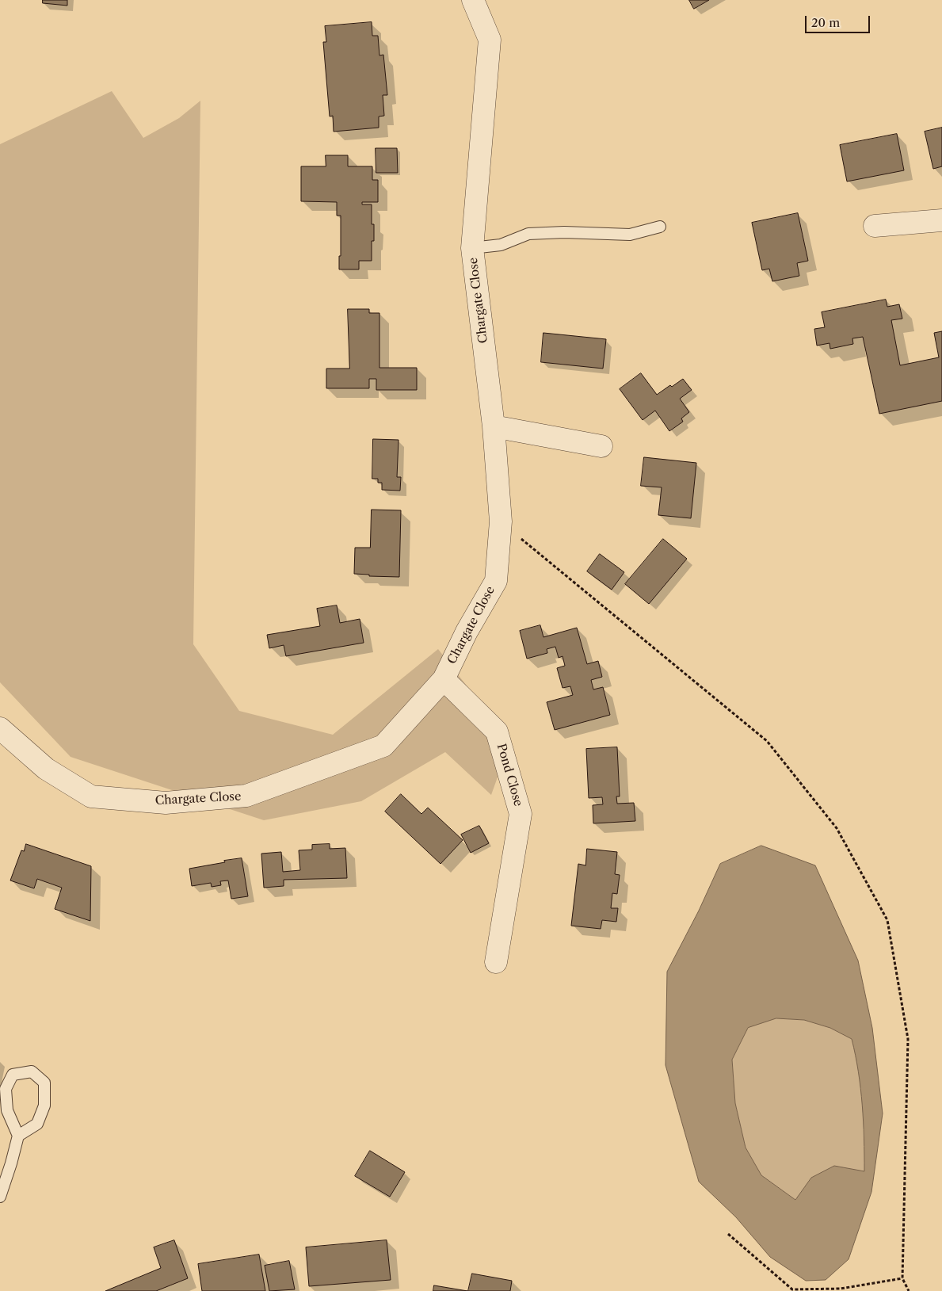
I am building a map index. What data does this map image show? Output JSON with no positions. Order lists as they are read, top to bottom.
{
  "streets": {
    "street": ["Chargate Close", "Pond Close"]
  },
  "crossings": [
    ["Chargate Close", "Pond Close"]
  ],
  "scale_bar": "20 m"
}
